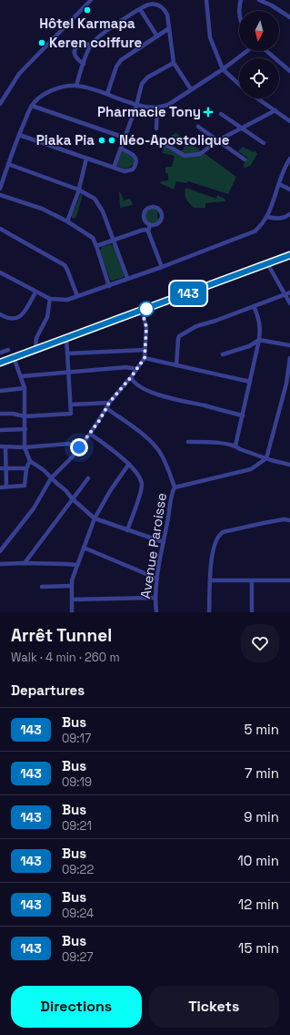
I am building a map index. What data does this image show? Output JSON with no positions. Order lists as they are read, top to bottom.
{
  "streets": {
    "street": ["Avenue Paroisse"]
  },
  "places": {
    "other": [
      "Hôtel Karmapa",
      "Keren coiffure",
      "Piaka Pia",
      "Néo-Apostolique"
    ],
    "health": ["Pharmacie Tony"]
  },
  "lines": ["bus line 143"],
  "north": "bottom",
  "page": {
    "on_map": "143",
    "heading": [
      ["Arrêt Tunnel", "Walk · 4 min · 260 m"],
      "Departures"
    ],
    "list": [
      {
        "mark": "143",
        "name": "Bus",
        "note": "09:17",
        "value": "5 min"
      },
      {
        "mark": "143",
        "name": "Bus",
        "note": "09:19",
        "value": "7 min"
      },
      {
        "mark": "143",
        "name": "Bus",
        "note": "09:21",
        "value": "9 min"
      },
      {
        "mark": "143",
        "name": "Bus",
        "note": "09:22",
        "value": "10 min"
      },
      {
        "mark": "143",
        "name": "Bus",
        "note": "09:24",
        "value": "12 min"
      },
      {
        "mark": "143",
        "name": "Bus",
        "note": "09:27",
        "value": "15 min"
      }
    ],
    "buttons": ["Directions", "Tickets"]
  }
}
